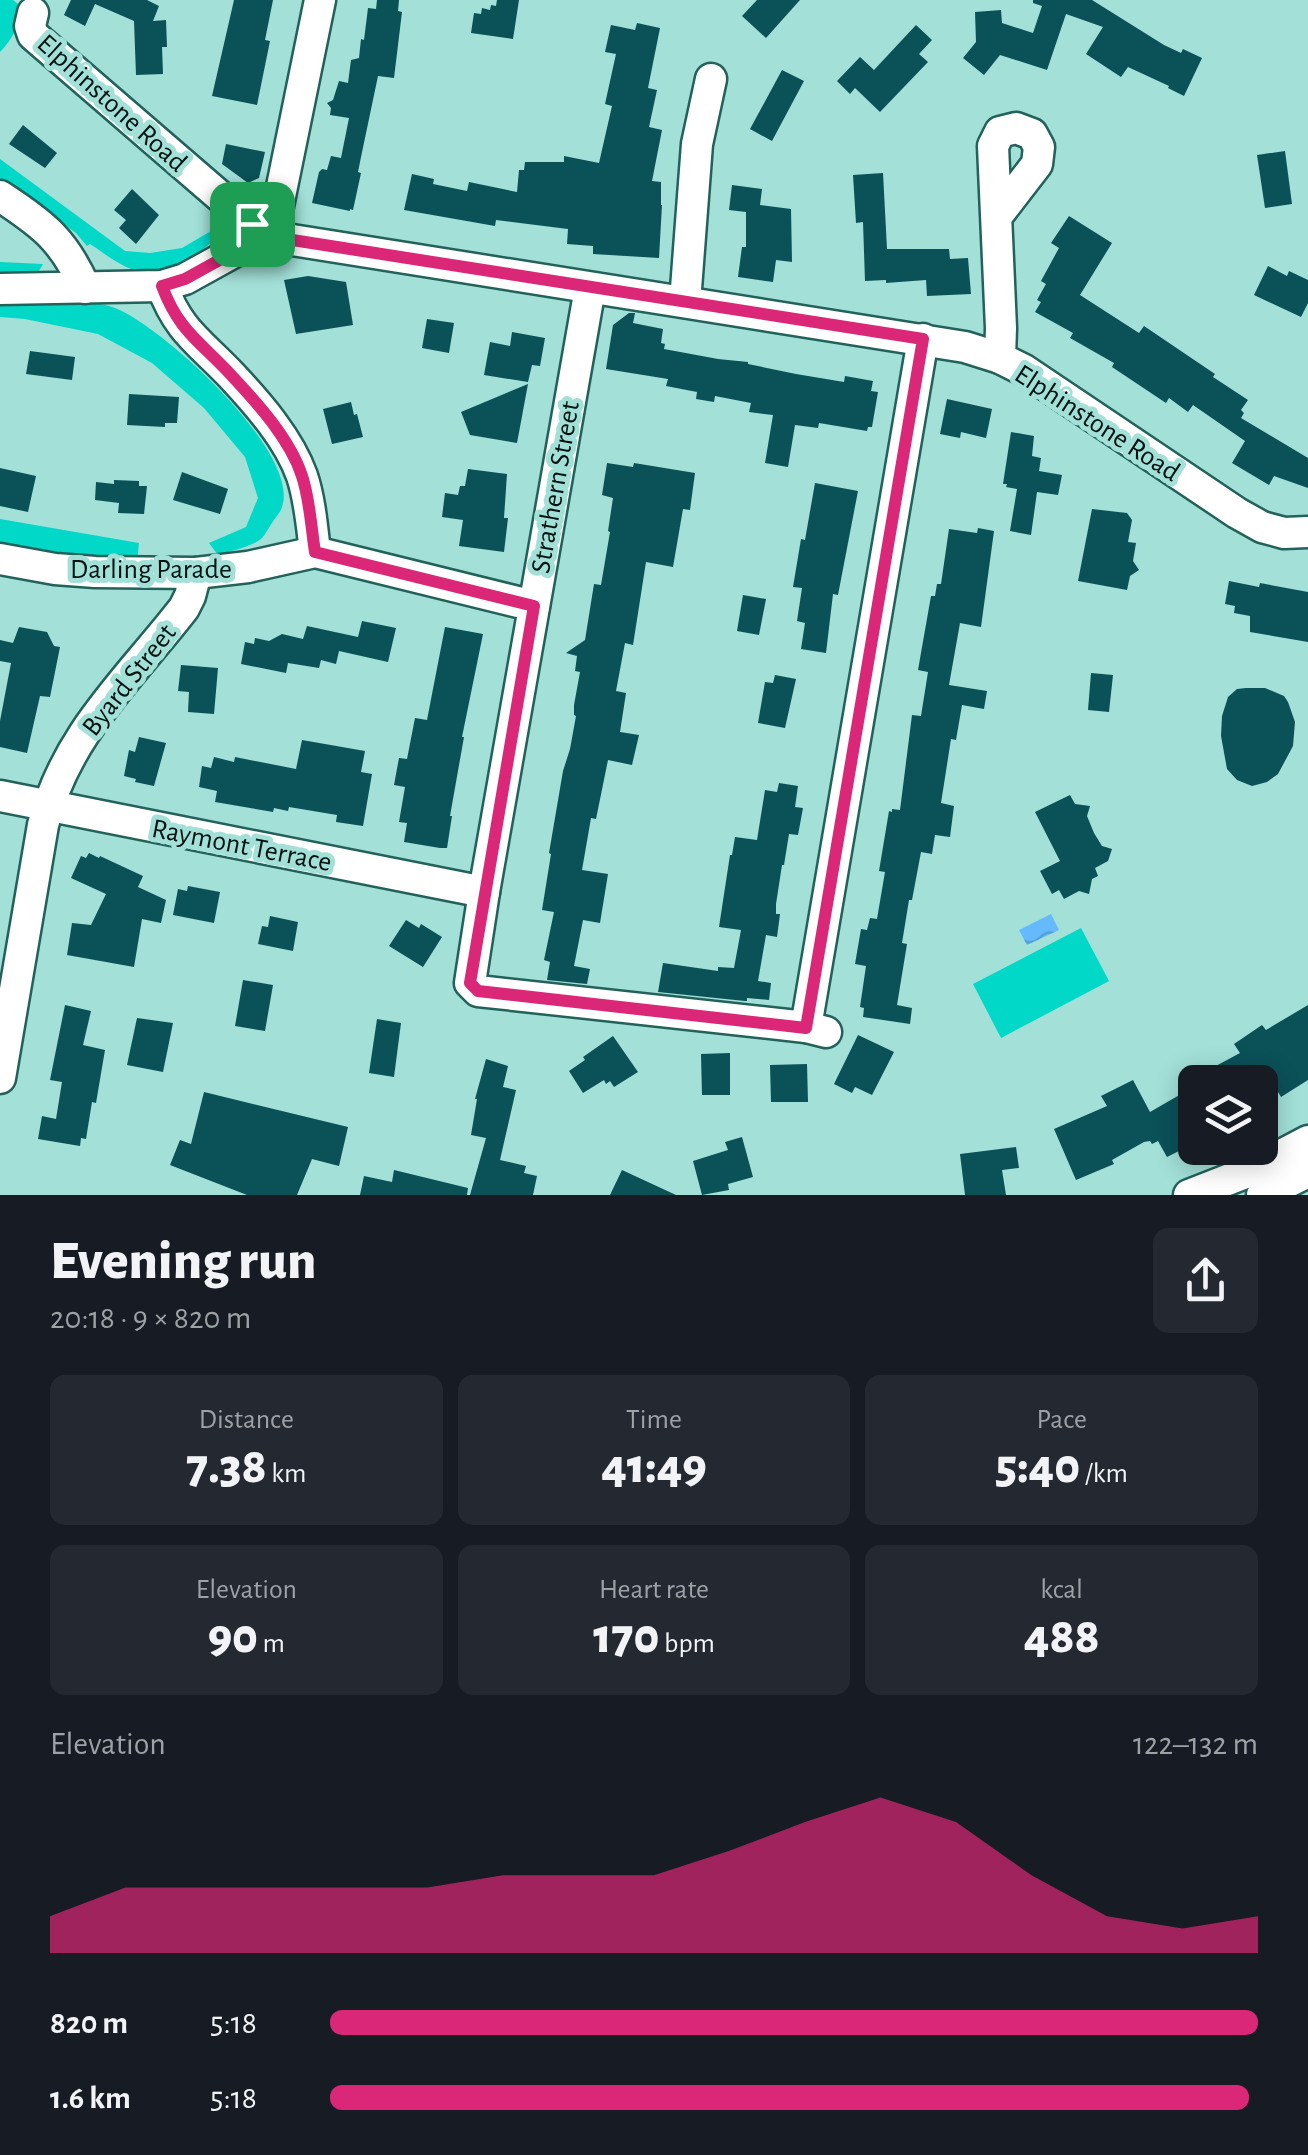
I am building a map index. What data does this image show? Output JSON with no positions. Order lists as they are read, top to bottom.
{
  "streets": {
    "street": [
      "Elphinstone Road",
      "Strathern Street",
      "Darling Parade",
      "Byard Street",
      "Raymont Terrace"
    ]
  },
  "crossings": [
    ["Elphinstone Road", "Strathern Street"],
    ["Strathern Street", "Darling Parade"],
    ["Strathern Street", "Raymont Terrace"],
    ["Darling Parade", "Byard Street"],
    ["Byard Street", "Raymont Terrace"]
  ],
  "page": {
    "heading": ["Evening run", "20:18 · 9 × 820 m"],
    "stats": [
      ["Distance", "7.38 km"],
      ["Time", "41:49"],
      ["Pace", "5:40 /km"],
      ["Elevation", "90 m"],
      ["Heart rate", "170 bpm"],
      ["kcal", "488"]
    ],
    "chart": ["Elevation", "122–132 m"],
    "list": [
      {
        "name": "820 m",
        "note": "5:18"
      },
      {
        "name": "1.6 km",
        "note": "5:18"
      }
    ]
  }
}
